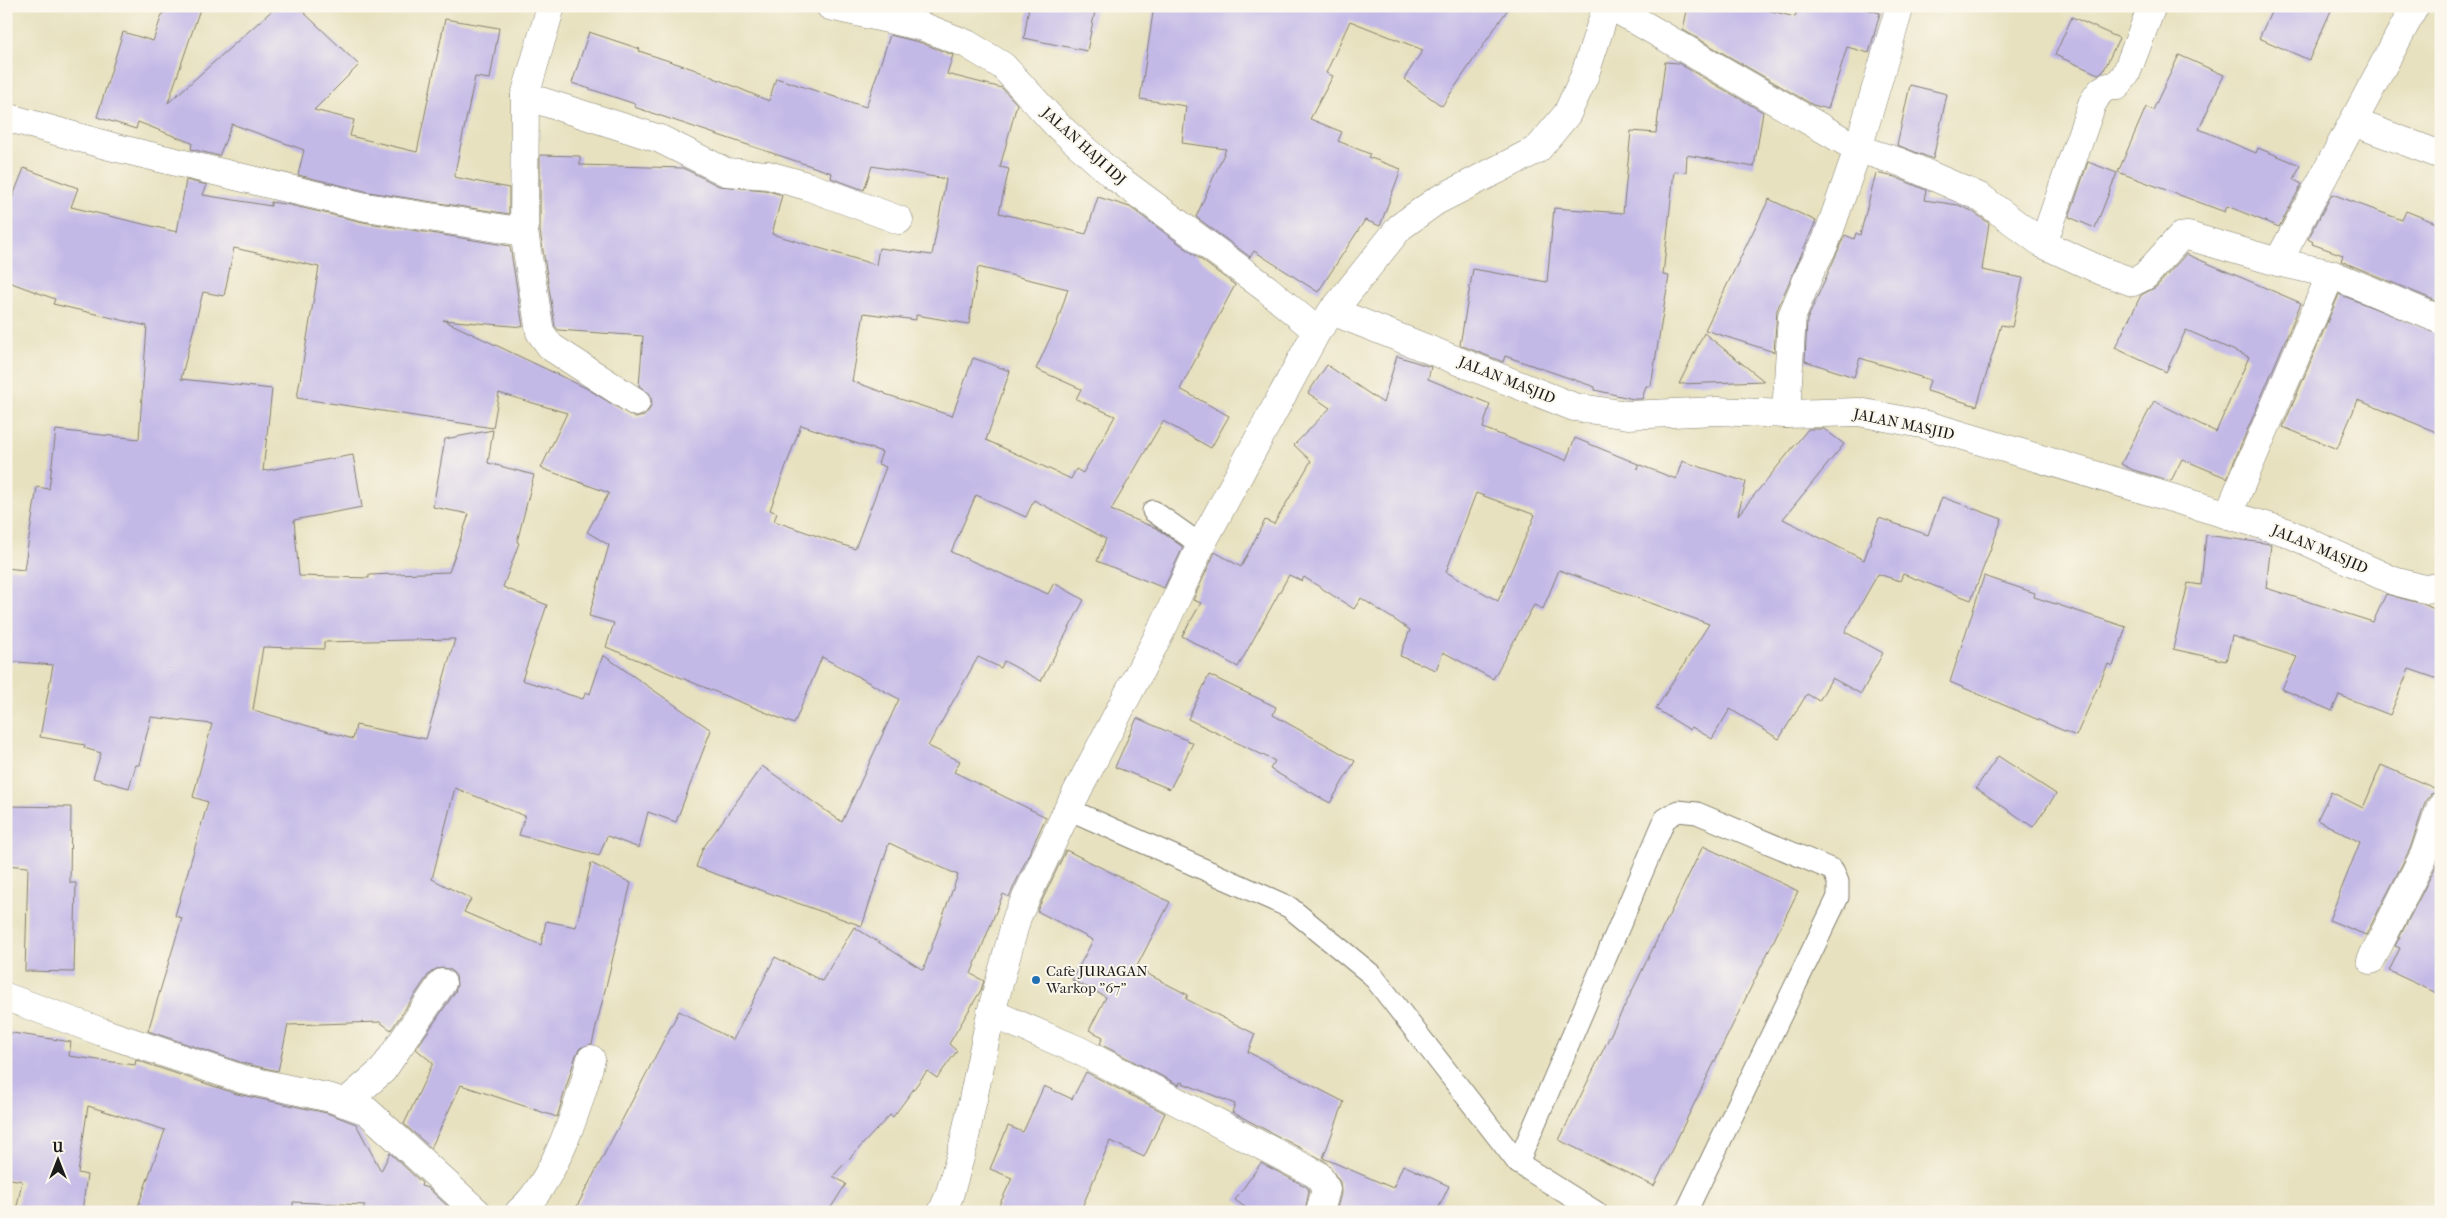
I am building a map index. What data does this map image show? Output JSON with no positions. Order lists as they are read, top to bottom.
{
  "streets": {
    "street": ["JALAN HAJI IDJ", "JALAN MASJID"]
  },
  "crossings": [
    ["JALAN HAJI IDJ", "JALAN MASJID"]
  ],
  "places": ["Cafe JURAGAN Warkop \"67\""],
  "north": "top"
}
